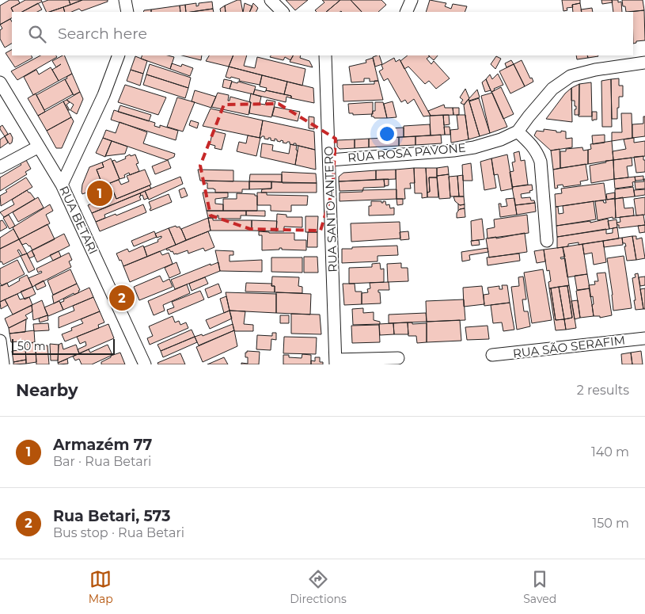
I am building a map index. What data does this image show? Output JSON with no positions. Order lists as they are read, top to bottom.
{
  "streets": {
    "street": [
      "RUA ROSA PAVONE",
      "RUA SANTO ANTERO",
      "RUA BETARI",
      "RUA SÃO SERAFIM"
    ]
  },
  "crossings": [
    ["RUA ROSA PAVONE", "RUA SANTO ANTERO"]
  ],
  "scale_bar": "50 m",
  "page": {
    "search": "Search here",
    "pins": ["1", "2"],
    "scale": "50 m",
    "heading": ["Nearby", "2 results"],
    "list": [
      {
        "mark": "1",
        "name": "Armazém 77",
        "note": "Bar · Rua Betari",
        "value": "140 m"
      },
      {
        "mark": "2",
        "name": "Rua Betari, 573",
        "note": "Bus stop · Rua Betari",
        "value": "150 m"
      }
    ],
    "nav": ["Map", "Directions", "Saved"]
  }
}
